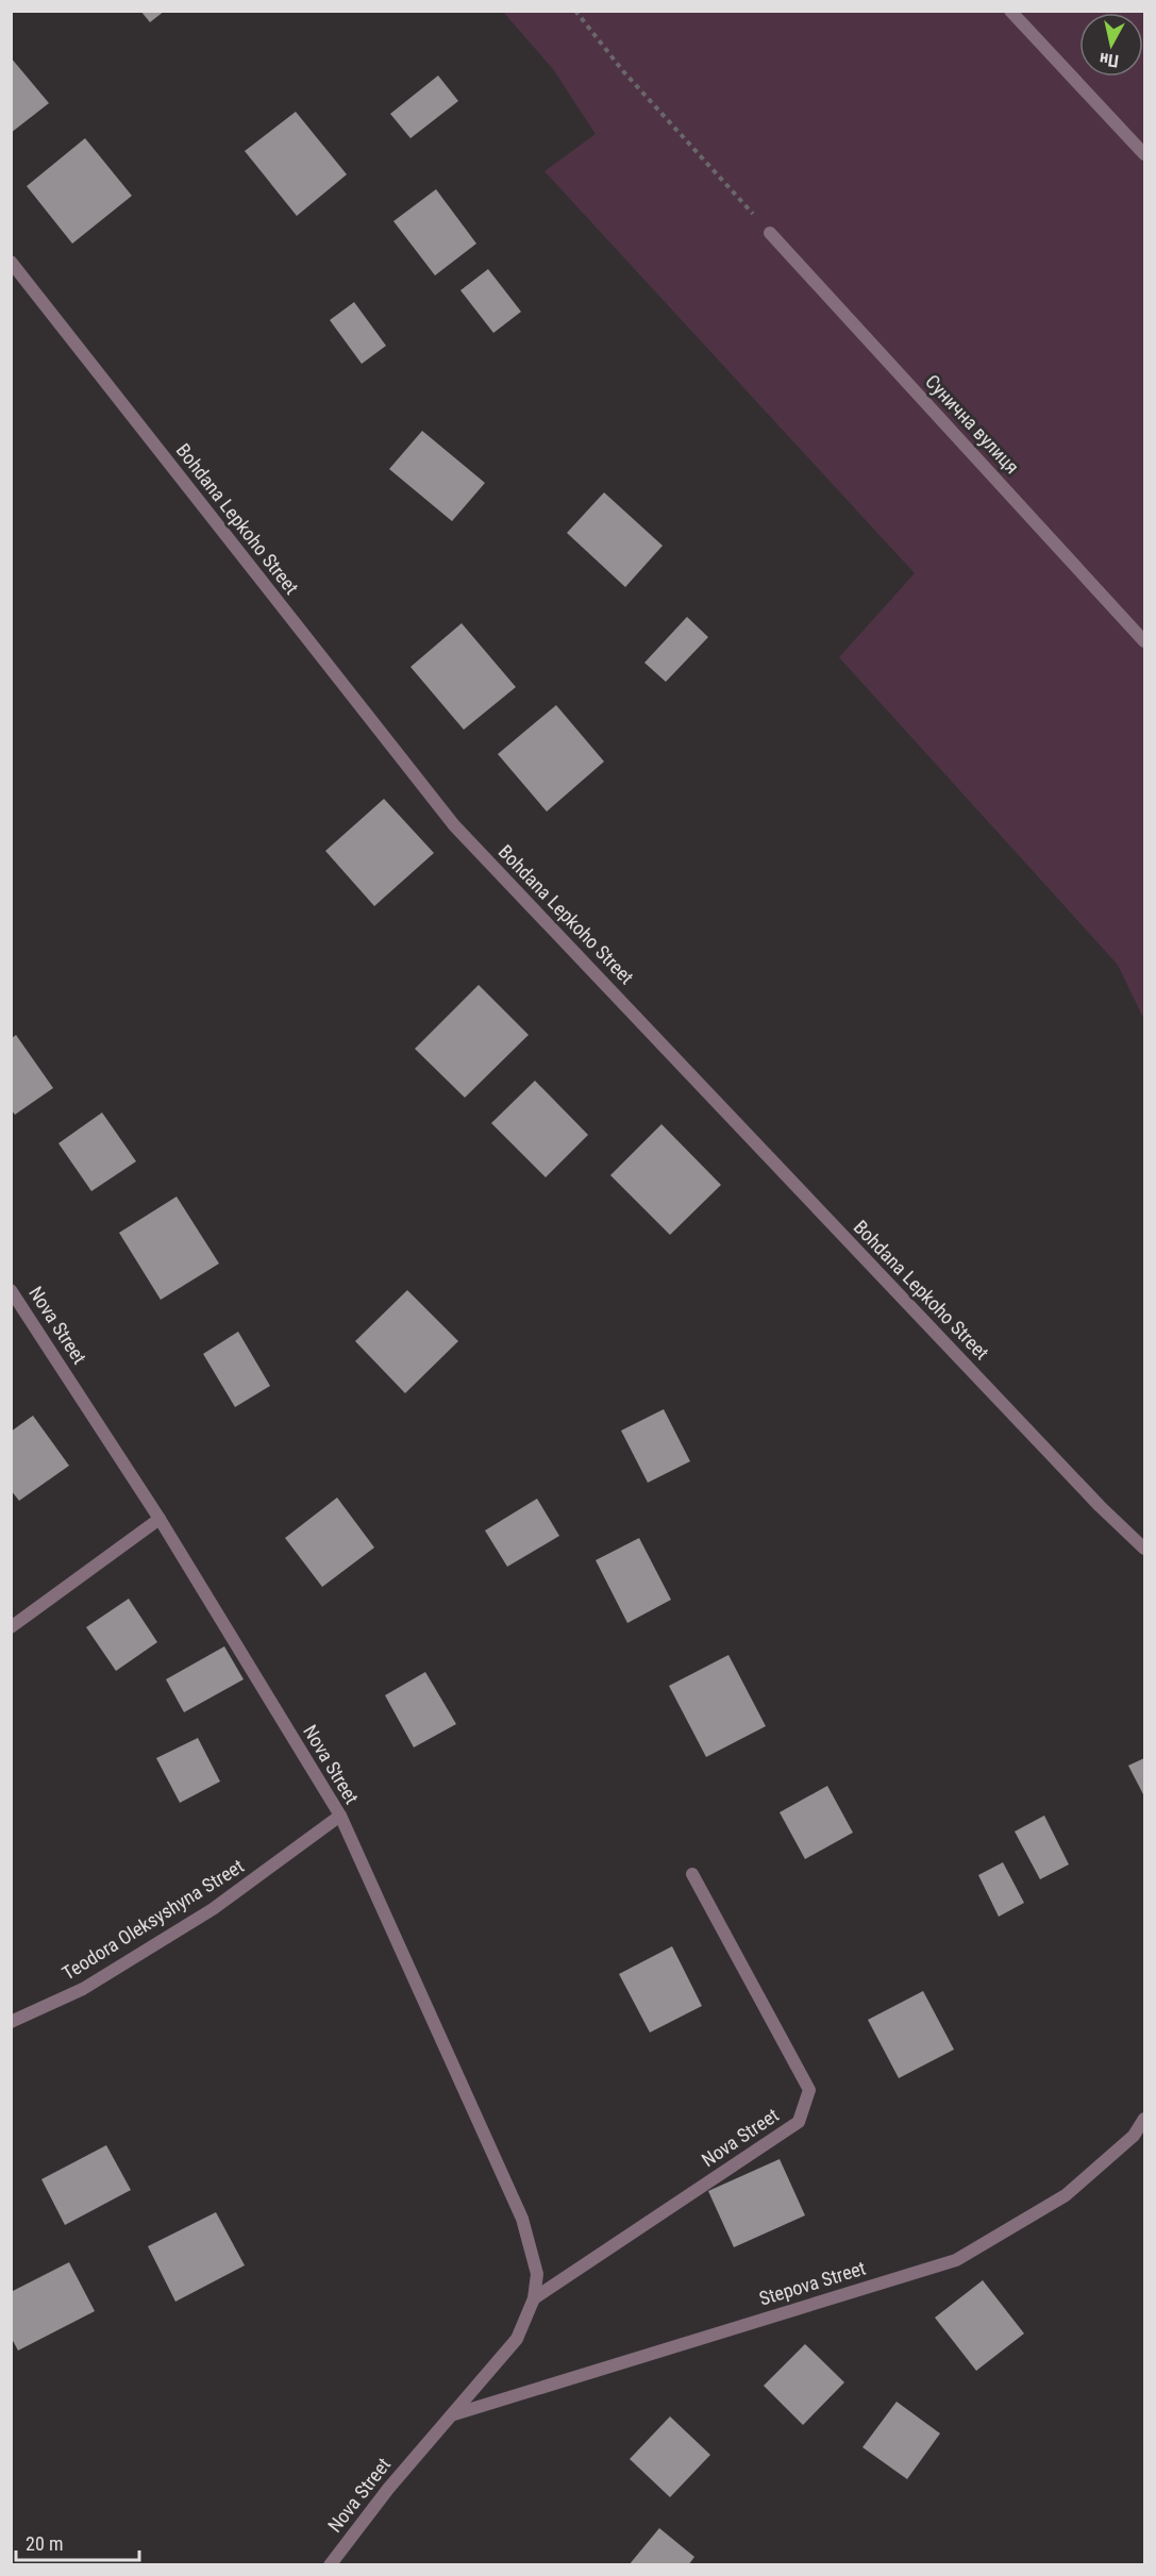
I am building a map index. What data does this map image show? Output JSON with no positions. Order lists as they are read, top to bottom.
{
  "streets": {
    "street": [
      "Сунична вулиця",
      "Bohdana Lepkoho Street",
      "Nova Street",
      "Teodora Oleksyshyna Street",
      "Stepova Street"
    ]
  },
  "crossings": [
    ["Nova Street", "Teodora Oleksyshyna Street"],
    ["Nova Street", "Stepova Street"]
  ],
  "scale_bar": "20 m",
  "north": "bottom"
}
